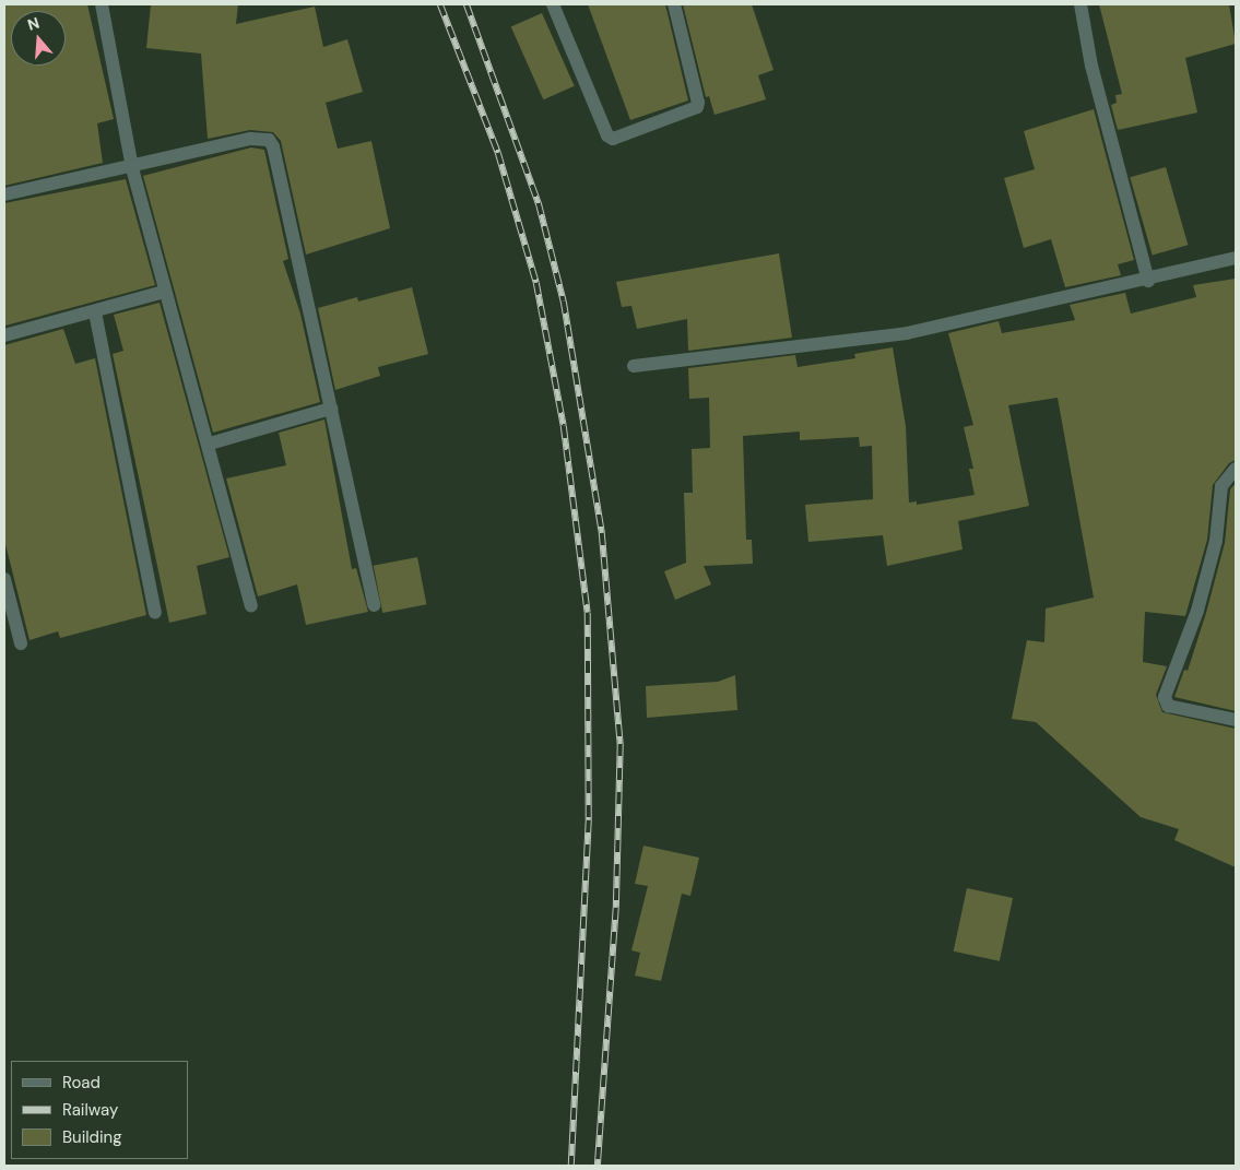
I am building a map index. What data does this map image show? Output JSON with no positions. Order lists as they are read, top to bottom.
{
  "legend": ["Road", "Railway", "Building"],
  "north": "top"
}
